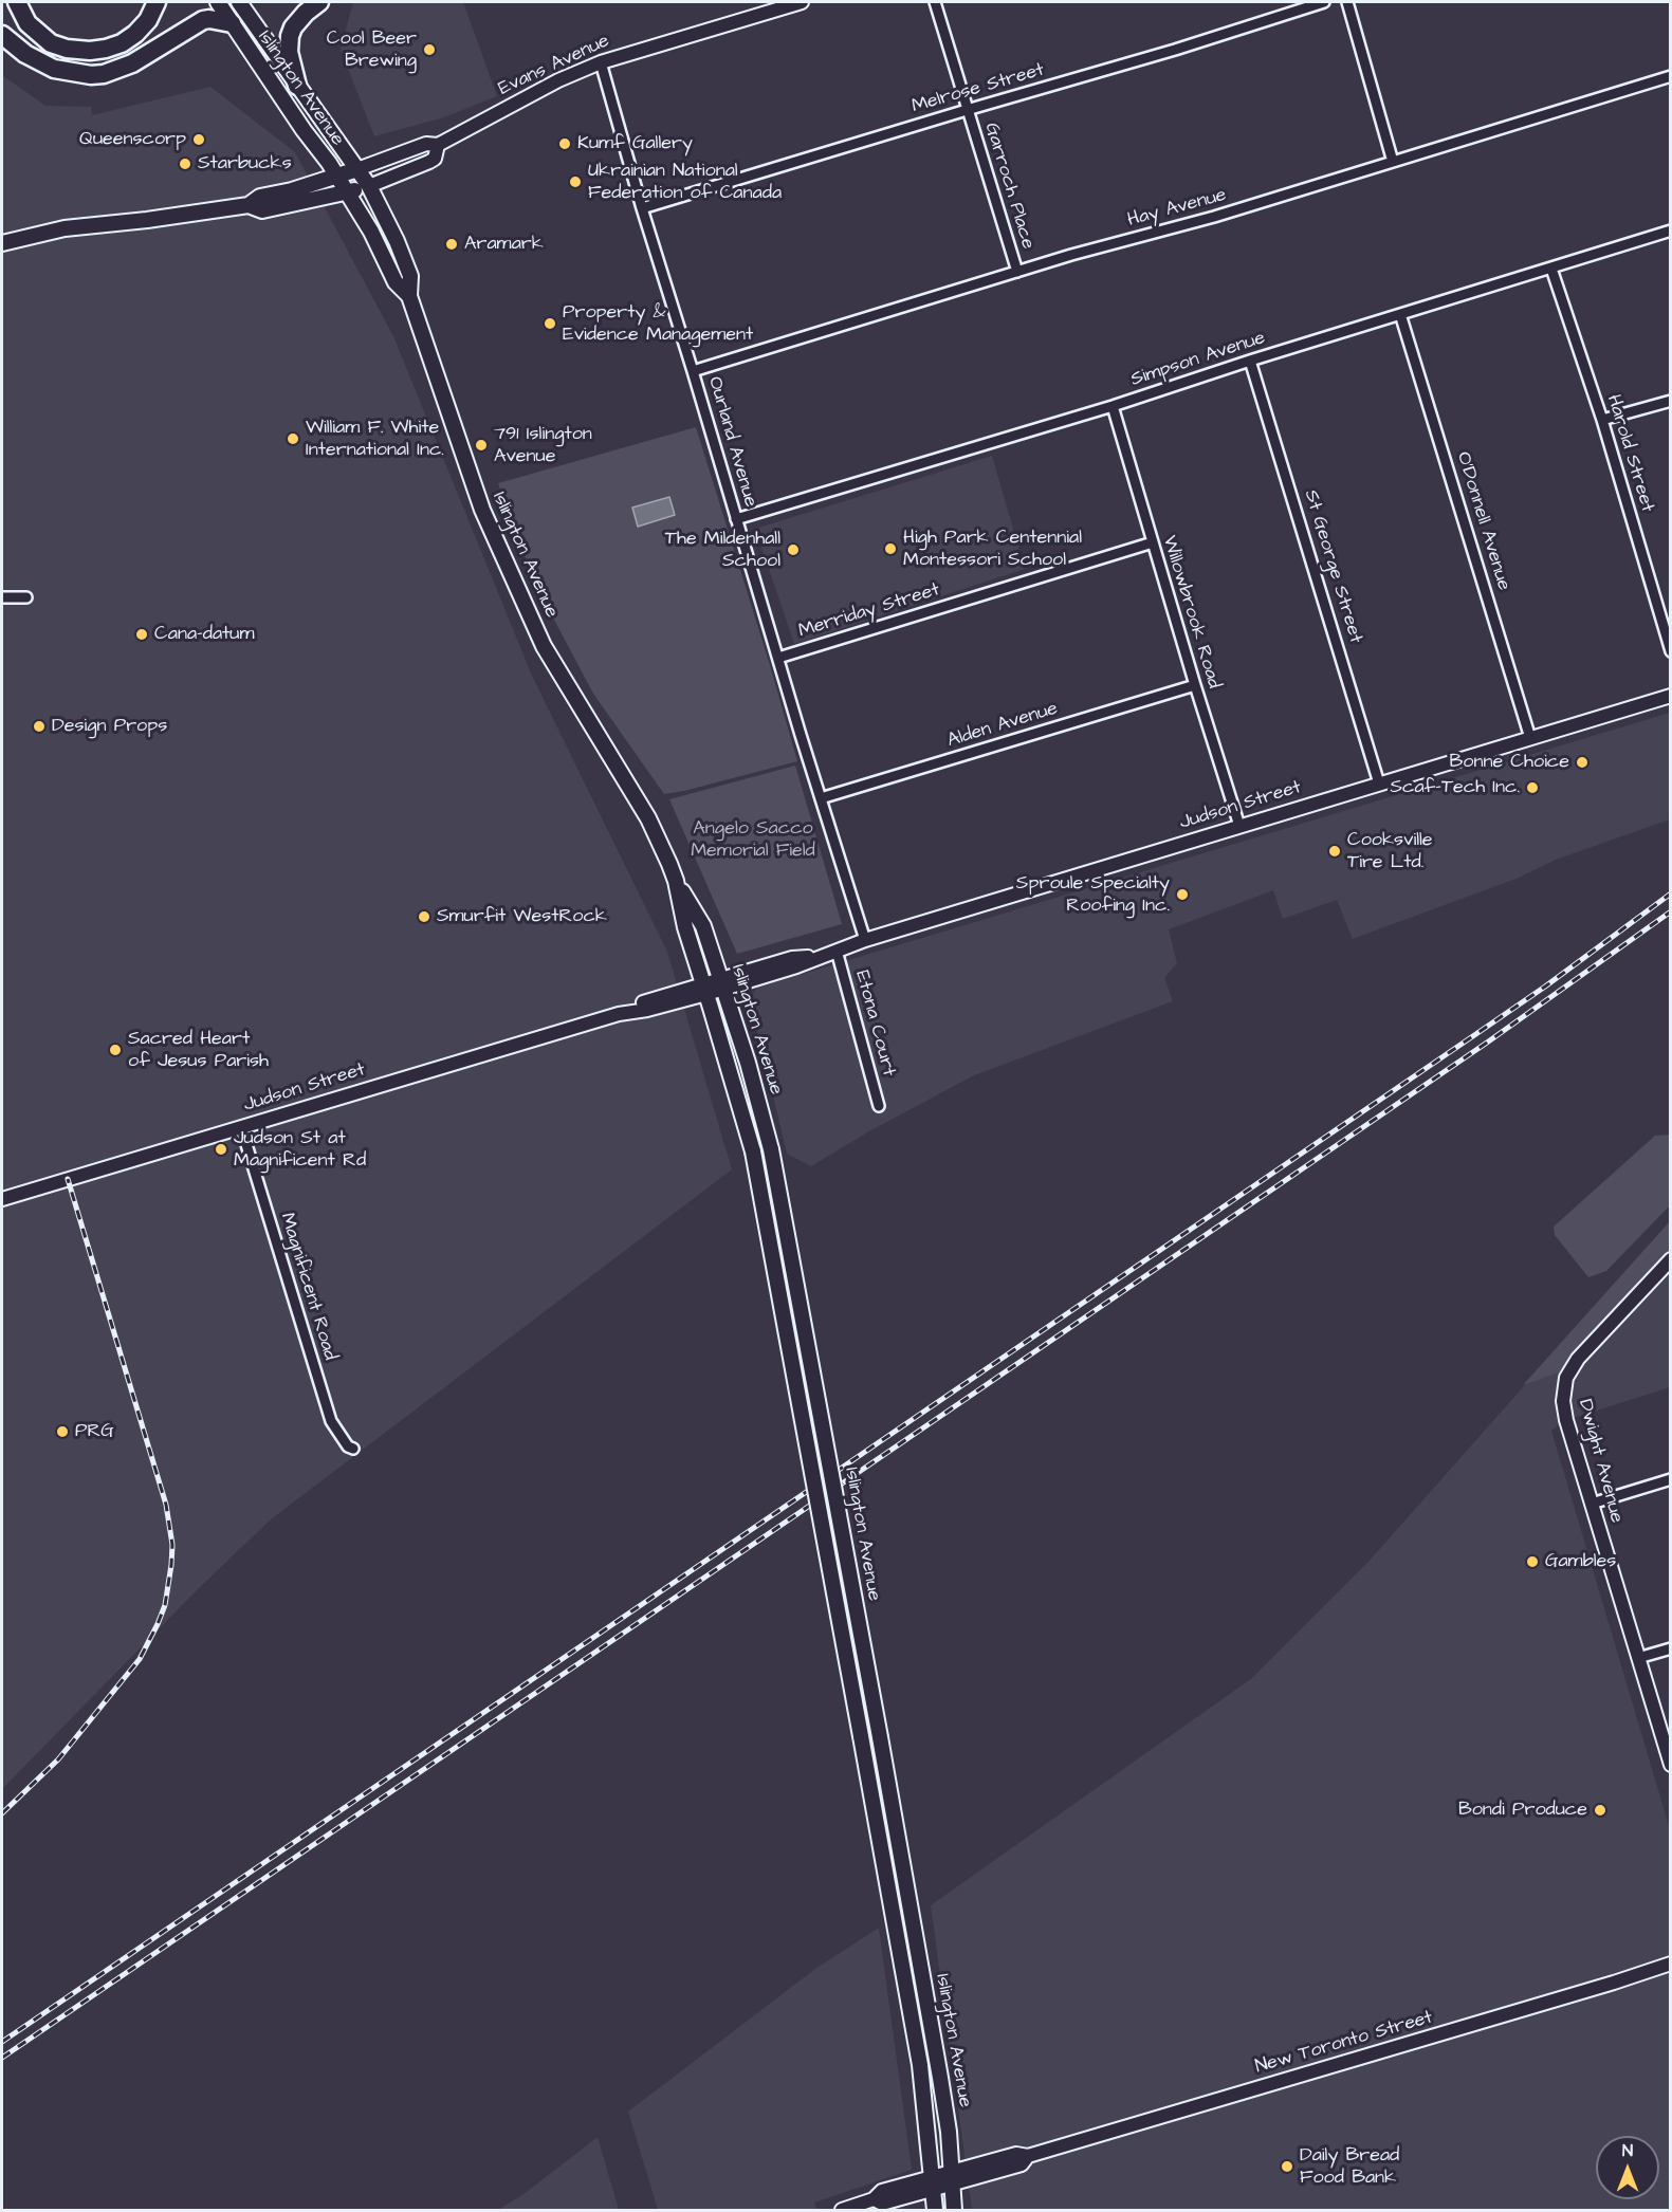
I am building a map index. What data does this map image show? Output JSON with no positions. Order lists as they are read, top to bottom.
{
  "streets": {
    "main road": ["Evans Avenue", "Islington Avenue"],
    "street": [
      "Melrose Street",
      "Garroch Place",
      "Hay Avenue",
      "Simpson Avenue",
      "Ourland Avenue",
      "Harold Street",
      "O'Donnell Avenue",
      "St George Street",
      "Merriday Street",
      "Willowbrook Road",
      "Alden Avenue",
      "Judson Street",
      "Etona Court",
      "Magnificent Road",
      "Dwight Avenue",
      "New Toronto Street"
    ]
  },
  "crossings": [
    ["Evans Avenue", "Islington Avenue"],
    ["Evans Avenue", "Ourland Avenue"],
    ["Islington Avenue", "Judson Street"],
    ["Islington Avenue", "New Toronto Street"],
    ["Melrose Street", "Garroch Place"],
    ["Melrose Street", "Ourland Avenue"],
    ["Garroch Place", "Hay Avenue"],
    ["Hay Avenue", "Ourland Avenue"],
    ["Simpson Avenue", "Ourland Avenue"],
    ["Simpson Avenue", "Harold Street"],
    ["Simpson Avenue", "O'Donnell Avenue"],
    ["Simpson Avenue", "St George Street"],
    ["Simpson Avenue", "Willowbrook Road"],
    ["Ourland Avenue", "Merriday Street"],
    ["Ourland Avenue", "Alden Avenue"],
    ["Ourland Avenue", "Judson Street"],
    ["O'Donnell Avenue", "Judson Street"],
    ["St George Street", "Judson Street"],
    ["Merriday Street", "Willowbrook Road"],
    ["Willowbrook Road", "Alden Avenue"],
    ["Willowbrook Road", "Judson Street"],
    ["Judson Street", "Etona Court"],
    ["Judson Street", "Magnificent Road"]
  ],
  "parks": ["Angelo Sacco Memorial Field"],
  "places": [
    "Cool Beer Brewing",
    "Queenscorp",
    "Kumf Gallery",
    "Starbucks",
    "Ukrainian National Federation of Canada",
    "Aramark",
    "Property & Evidence Management",
    "William F. White International Inc.",
    "791 Islington Avenue",
    "High Park Centennial Montessori School",
    "The Mildenhall School",
    "Cana-datum",
    "Design Props",
    "Bonne Choice",
    "Scaf-Tech Inc.",
    "Cooksville Tire Ltd.",
    "Sproule Specialty Roofing Inc.",
    "Smurfit WestRock",
    "Sacred Heart of Jesus Parish",
    "Judson St at Magnificent Rd",
    "PRG",
    "Gambles",
    "Bondi Produce",
    "Daily Bread Food Bank"
  ],
  "north": "top"
}
